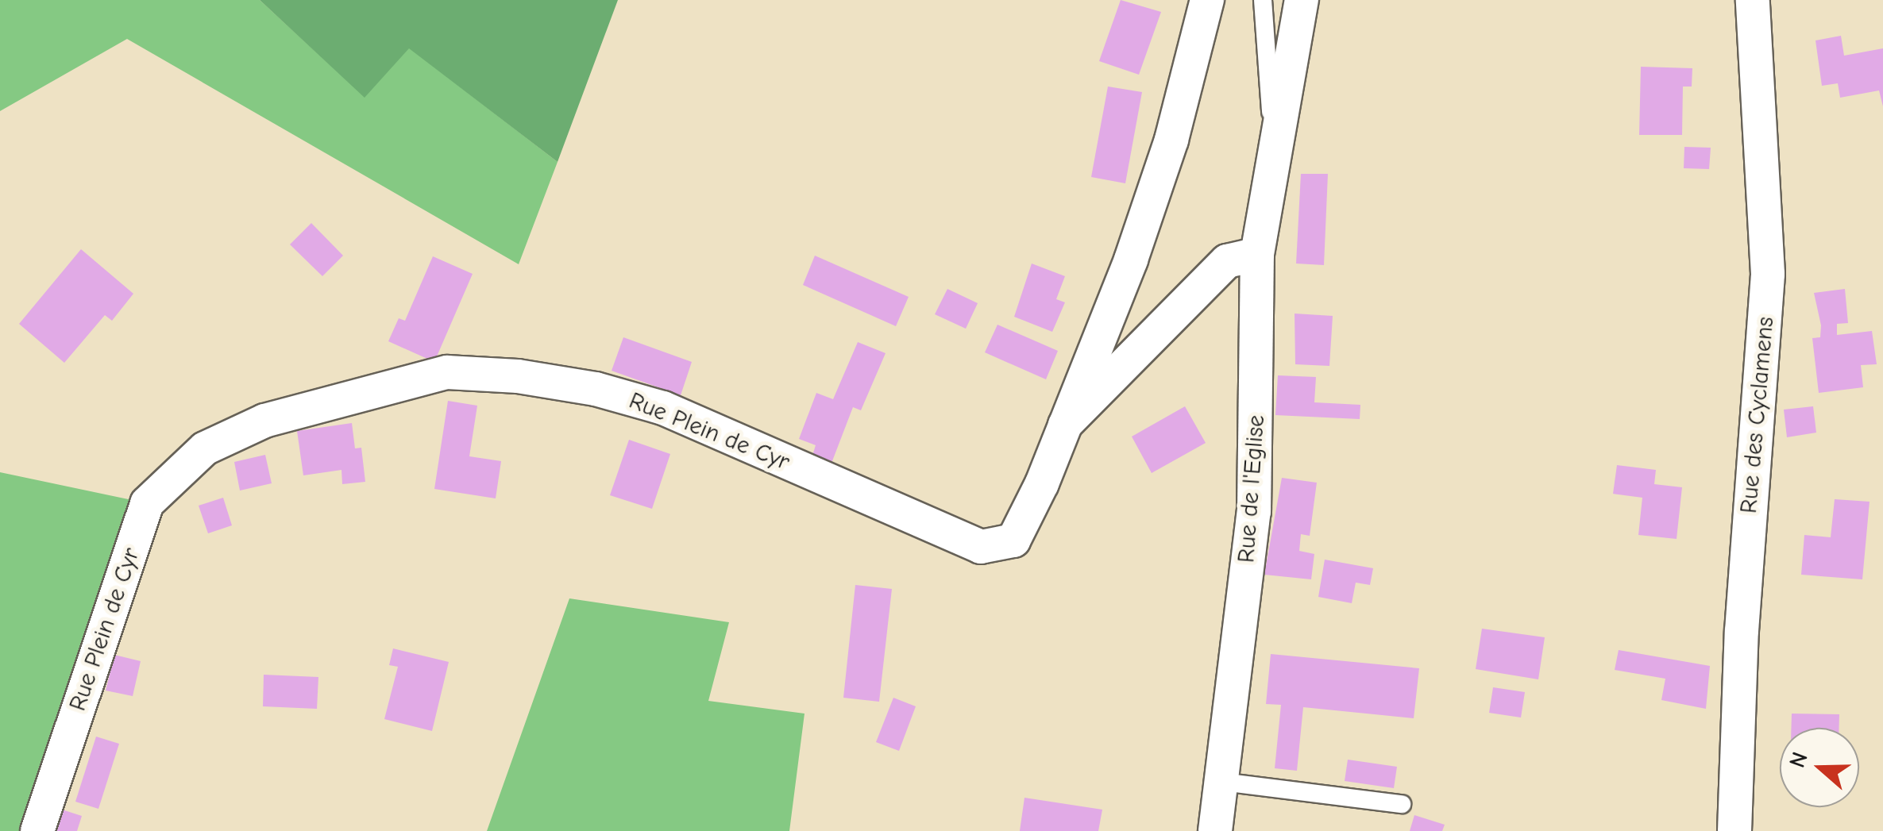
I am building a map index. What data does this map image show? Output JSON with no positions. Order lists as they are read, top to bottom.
{
  "streets": {
    "street": ["Rue des Cyclamens", "Rue Plein de Cyr", "Rue de l'Eglise"]
  },
  "north": "left"
}
